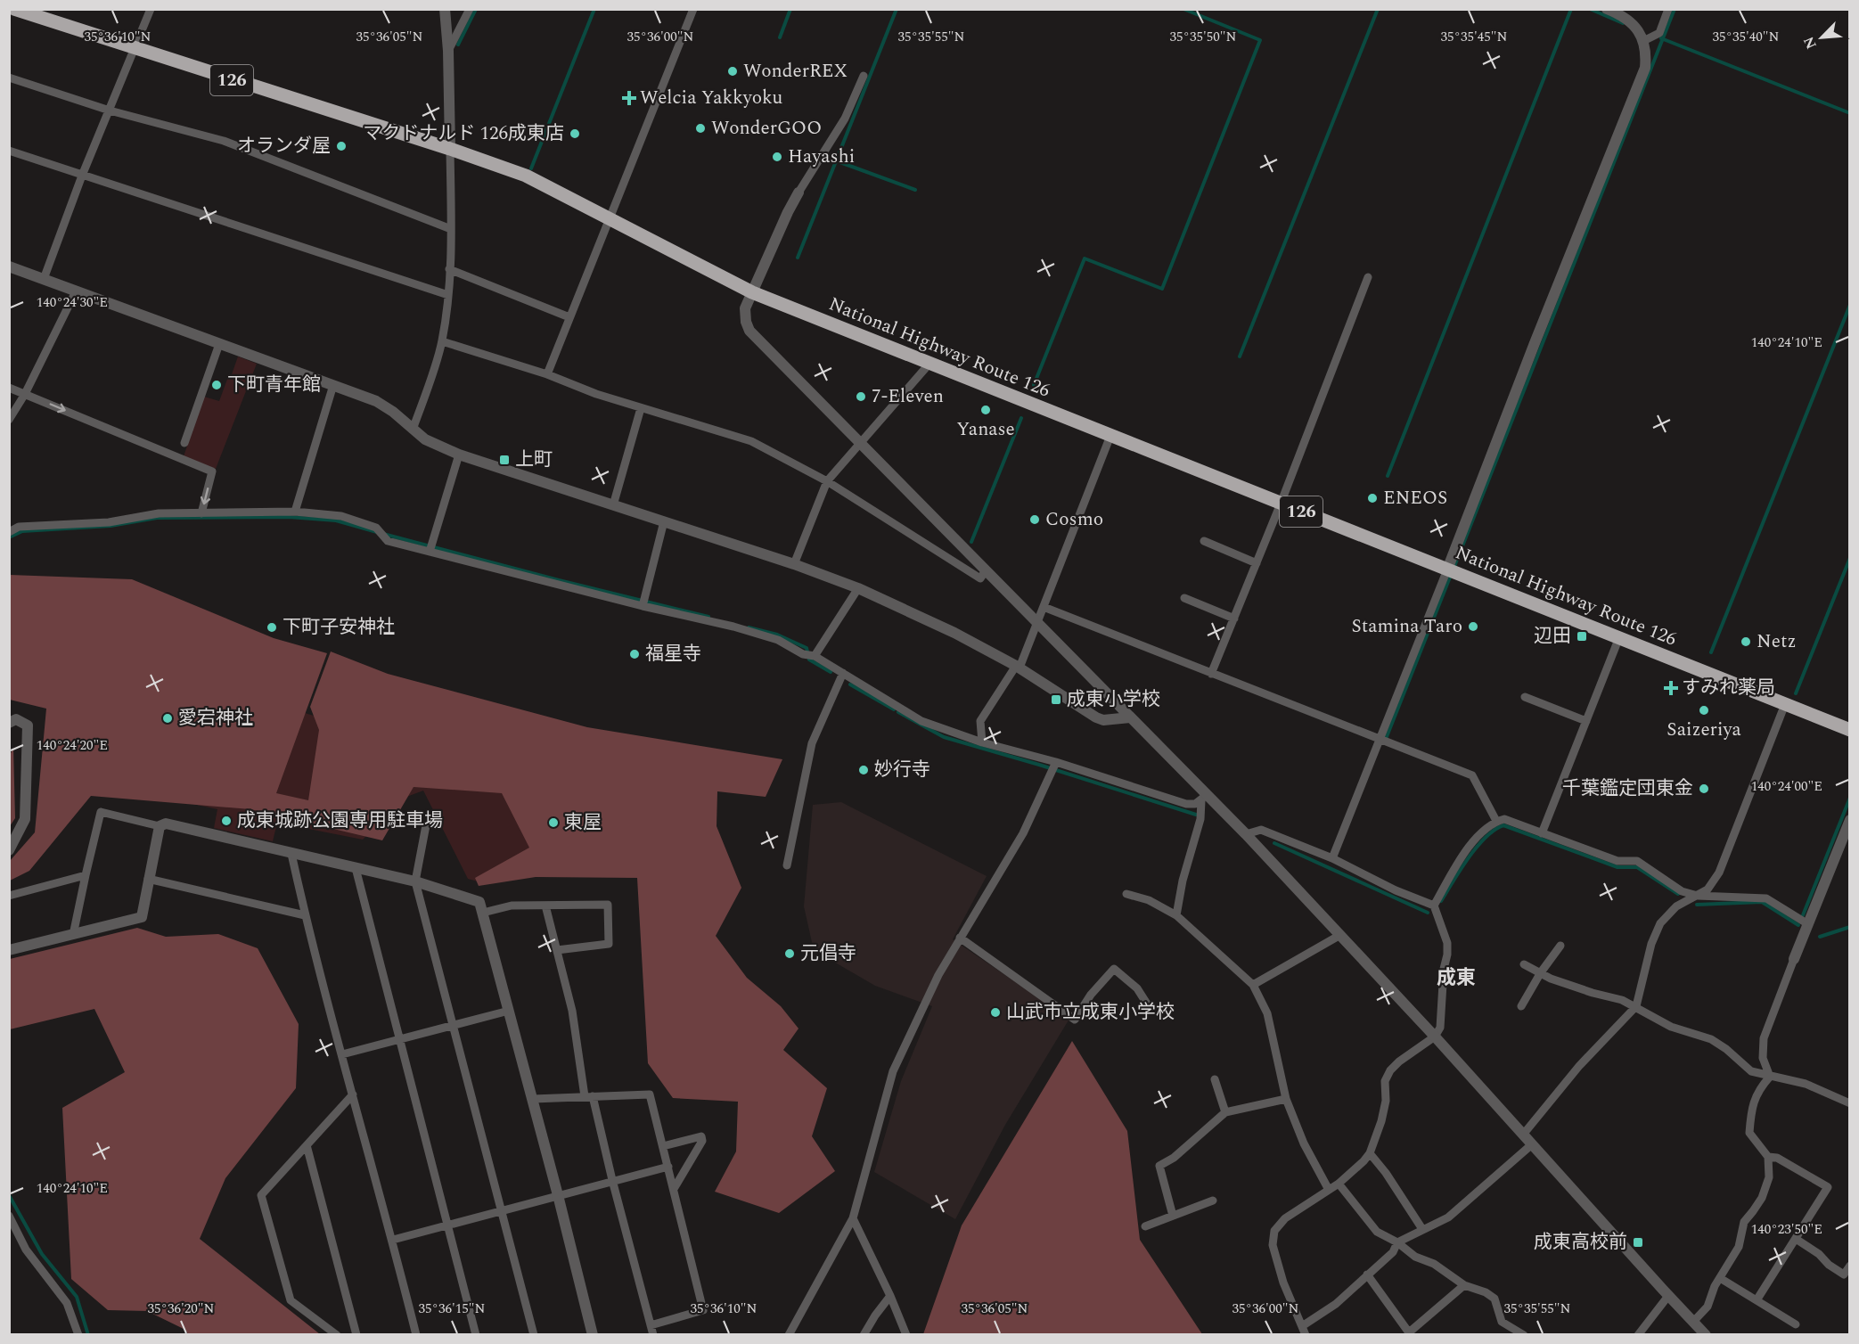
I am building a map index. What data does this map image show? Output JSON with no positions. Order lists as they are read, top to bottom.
{
  "streets": {
    "highway": ["126", "National Highway Route 126"]
  },
  "districts": ["成東"],
  "places": {
    "other": [
      "WonderREX",
      "WonderGOO",
      "マクドナルド 126成東店",
      "オランダ屋",
      "Hayashi",
      "下町青年館",
      "7-Eleven",
      "Yanase",
      "ENEOS",
      "Cosmo",
      "Stamina Taro",
      "下町子安神社",
      "Netz",
      "福星寺",
      "Saizeriya",
      "愛宕神社",
      "妙行寺",
      "千葉鑑定団東金",
      "成東城跡公園専用駐車場",
      "東屋",
      "元倡寺",
      "山武市立成東小学校"
    ],
    "health": ["Welcia Yakkyoku", "すみれ薬局"],
    "transit": [
      "上町",
      "辺田",
      "成東小学校",
      "成東高校前"
    ]
  },
  "north": "bottom left",
  "coordinates": [
    "35°35'45\"N",
    "35°36'10\"N",
    "35°36'05\"N",
    "35°36'00\"N",
    "35°35'55\"N",
    "35°35'50\"N",
    "35°35'40\"N",
    "140°24'30\"E",
    "140°24'10\"E",
    "140°24'20\"E",
    "140°24'00\"E",
    "140°23'50\"E",
    "35°36'20\"N",
    "35°36'15\"N"
  ]
}
